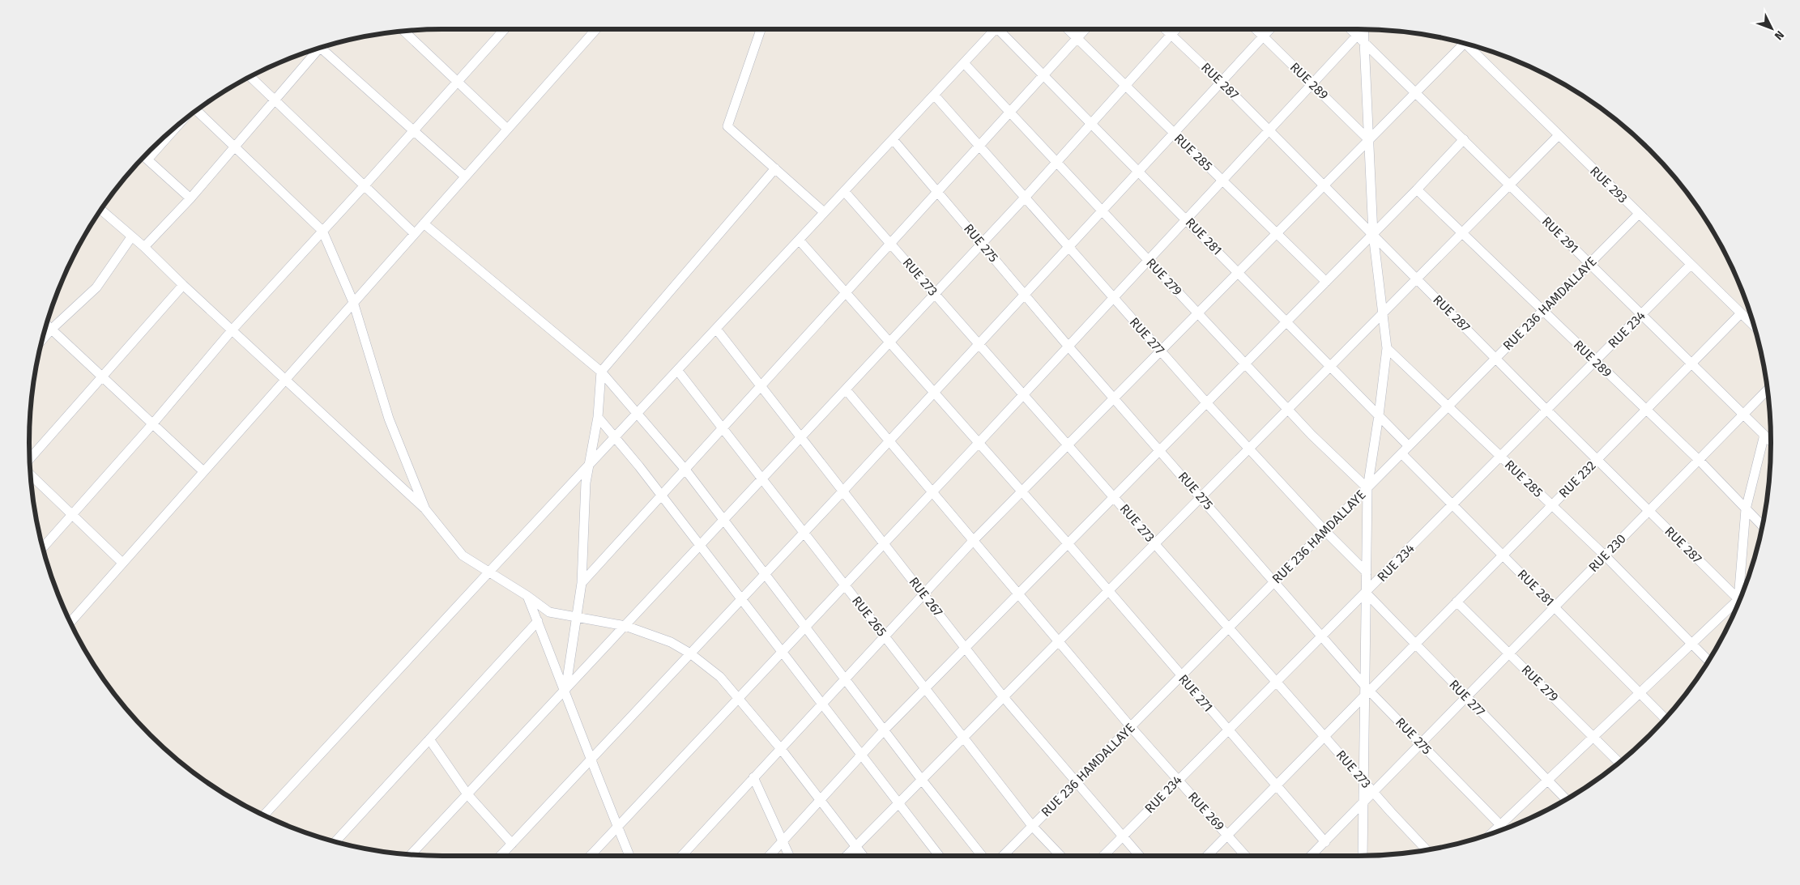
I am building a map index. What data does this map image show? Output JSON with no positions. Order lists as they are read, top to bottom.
{
  "streets": {
    "street": [
      "RUE 287",
      "RUE 289",
      "RUE 285",
      "RUE 293",
      "RUE 291",
      "RUE 281",
      "RUE 275",
      "RUE 273",
      "RUE 279",
      "RUE 236 HAMDALLAYE",
      "RUE 234",
      "RUE 277",
      "RUE 232",
      "RUE 230",
      "RUE 267",
      "RUE 265",
      "RUE 271",
      "RUE 269"
    ]
  },
  "crossings": [
    ["RUE 287", "RUE 236 HAMDALLAYE"],
    ["RUE 287", "RUE 234"],
    ["RUE 287", "RUE 232"],
    ["RUE 287", "RUE 230"],
    ["RUE 289", "RUE 236 HAMDALLAYE"],
    ["RUE 289", "RUE 234"],
    ["RUE 289", "RUE 232"],
    ["RUE 289", "RUE 230"],
    ["RUE 285", "RUE 236 HAMDALLAYE"],
    ["RUE 285", "RUE 234"],
    ["RUE 285", "RUE 232"],
    ["RUE 285", "RUE 230"],
    ["RUE 293", "RUE 236 HAMDALLAYE"],
    ["RUE 293", "RUE 234"],
    ["RUE 293", "RUE 232"],
    ["RUE 291", "RUE 236 HAMDALLAYE"],
    ["RUE 291", "RUE 234"],
    ["RUE 291", "RUE 232"],
    ["RUE 291", "RUE 230"],
    ["RUE 281", "RUE 236 HAMDALLAYE"],
    ["RUE 281", "RUE 234"],
    ["RUE 281", "RUE 232"],
    ["RUE 281", "RUE 230"],
    ["RUE 275", "RUE 236 HAMDALLAYE"],
    ["RUE 275", "RUE 234"],
    ["RUE 275", "RUE 232"],
    ["RUE 275", "RUE 230"],
    ["RUE 273", "RUE 236 HAMDALLAYE"],
    ["RUE 273", "RUE 234"],
    ["RUE 273", "RUE 232"],
    ["RUE 273", "RUE 230"],
    ["RUE 279", "RUE 236 HAMDALLAYE"],
    ["RUE 279", "RUE 232"],
    ["RUE 279", "RUE 230"],
    ["RUE 236 HAMDALLAYE", "RUE 277"],
    ["RUE 236 HAMDALLAYE", "RUE 267"],
    ["RUE 236 HAMDALLAYE", "RUE 265"],
    ["RUE 236 HAMDALLAYE", "RUE 271"],
    ["RUE 236 HAMDALLAYE", "RUE 269"],
    ["RUE 234", "RUE 277"],
    ["RUE 234", "RUE 267"],
    ["RUE 234", "RUE 271"],
    ["RUE 234", "RUE 269"],
    ["RUE 277", "RUE 232"],
    ["RUE 277", "RUE 230"],
    ["RUE 232", "RUE 271"],
    ["RUE 232", "RUE 269"],
    ["RUE 230", "RUE 271"]
  ],
  "north": "bottom right"
}
